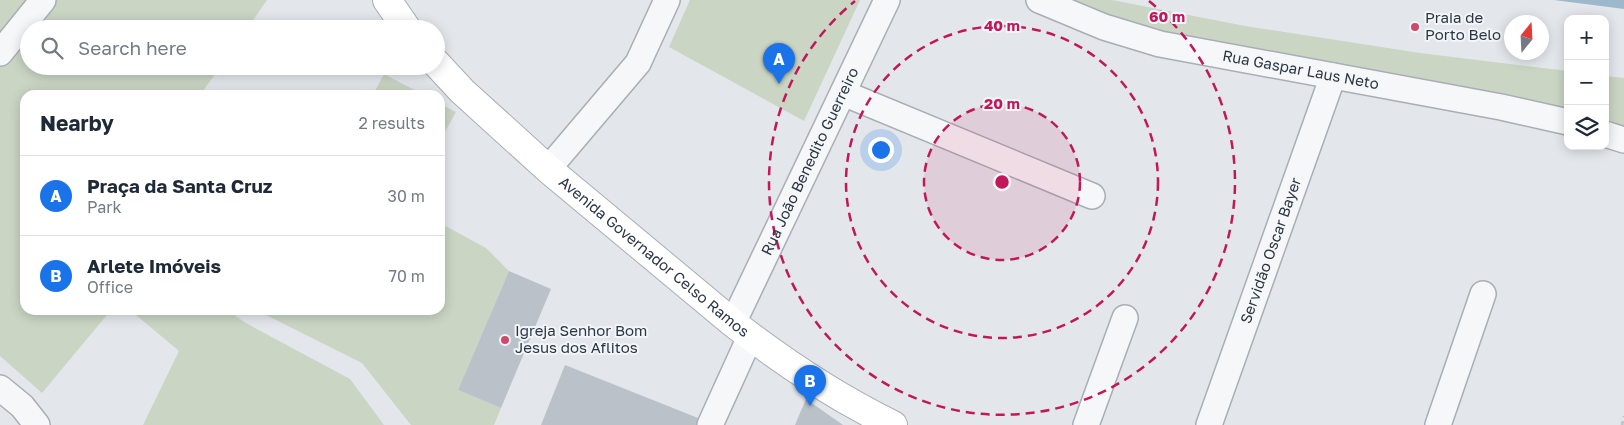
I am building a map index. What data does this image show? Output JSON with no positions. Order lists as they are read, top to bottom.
{
  "streets": {
    "main road": ["Avenida Governador Celso Ramos"],
    "street": ["Rua Gaspar Laus Neto", "Rua João Benedito Guerreiro", "Servidão Oscar Bayer"]
  },
  "crossings": [
    ["Rua Gaspar Laus Neto", "Servidão Oscar Bayer"],
    ["Rua João Benedito Guerreiro", "Avenida Governador Celso Ramos"]
  ],
  "places": ["Praia de Porto Belo", "Igreja Senhor Bom Jesus dos Aflitos"],
  "north": "top",
  "page": {
    "map_buttons": ["+", "−"],
    "search": "Search here",
    "pins": ["A", "B"],
    "heading": ["Nearby", "2 results"],
    "list": [
      {
        "mark": "A",
        "name": "Praça da Santa Cruz",
        "note": "Park",
        "value": "30 m"
      },
      {
        "mark": "B",
        "name": "Arlete Imóveis",
        "note": "Office",
        "value": "70 m"
      }
    ]
  },
  "rings": ["60 m", "40 m", "20 m"]
}
